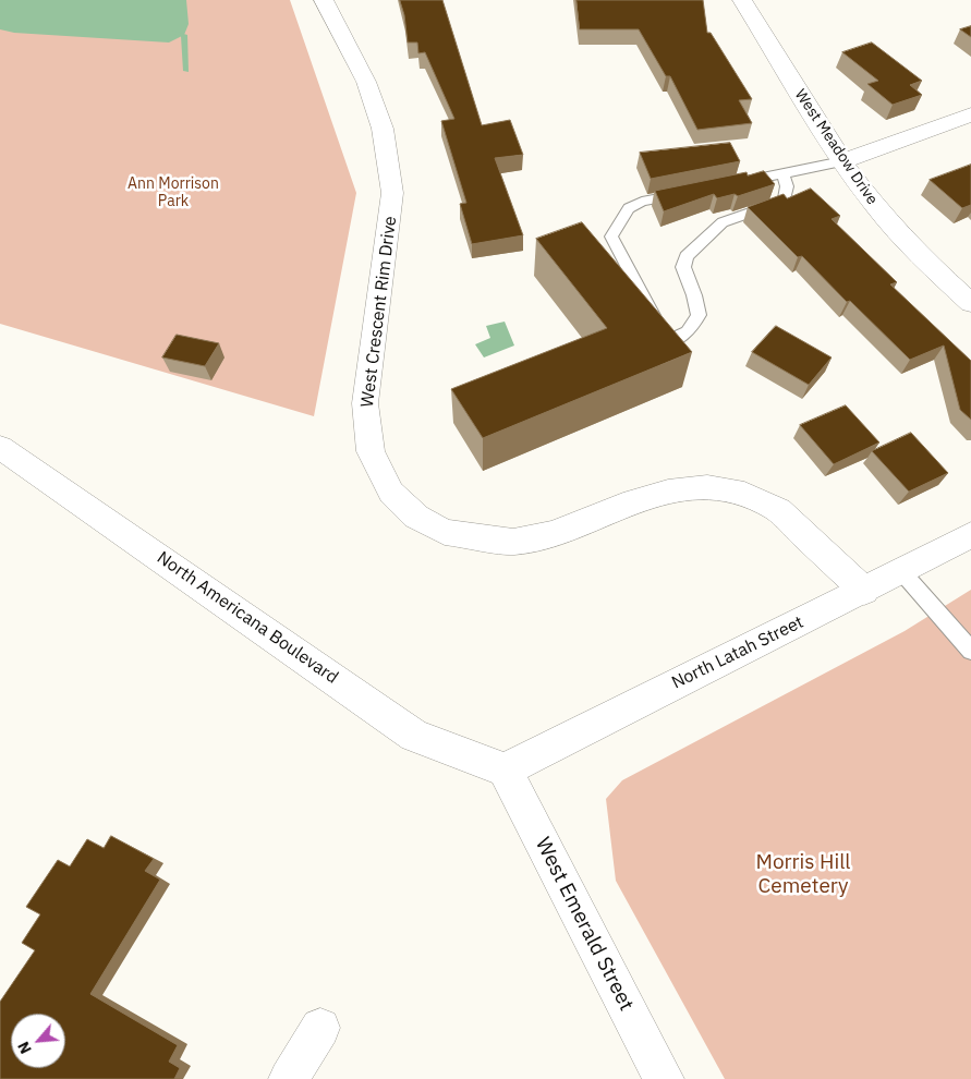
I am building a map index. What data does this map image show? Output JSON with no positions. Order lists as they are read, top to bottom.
{
  "streets": {
    "street": [
      "West Meadow Drive",
      "West Crescent Rim Drive",
      "North Americana Boulevard",
      "North Latah Street",
      "West Emerald Street"
    ]
  },
  "crossings": [
    ["West Crescent Rim Drive", "North Latah Street"],
    ["North Americana Boulevard", "North Latah Street"],
    ["North Americana Boulevard", "West Emerald Street"],
    ["North Latah Street", "West Emerald Street"]
  ],
  "parks": ["Ann Morrison Park", "Morris Hill Cemetery"],
  "north": "bottom left"
}
